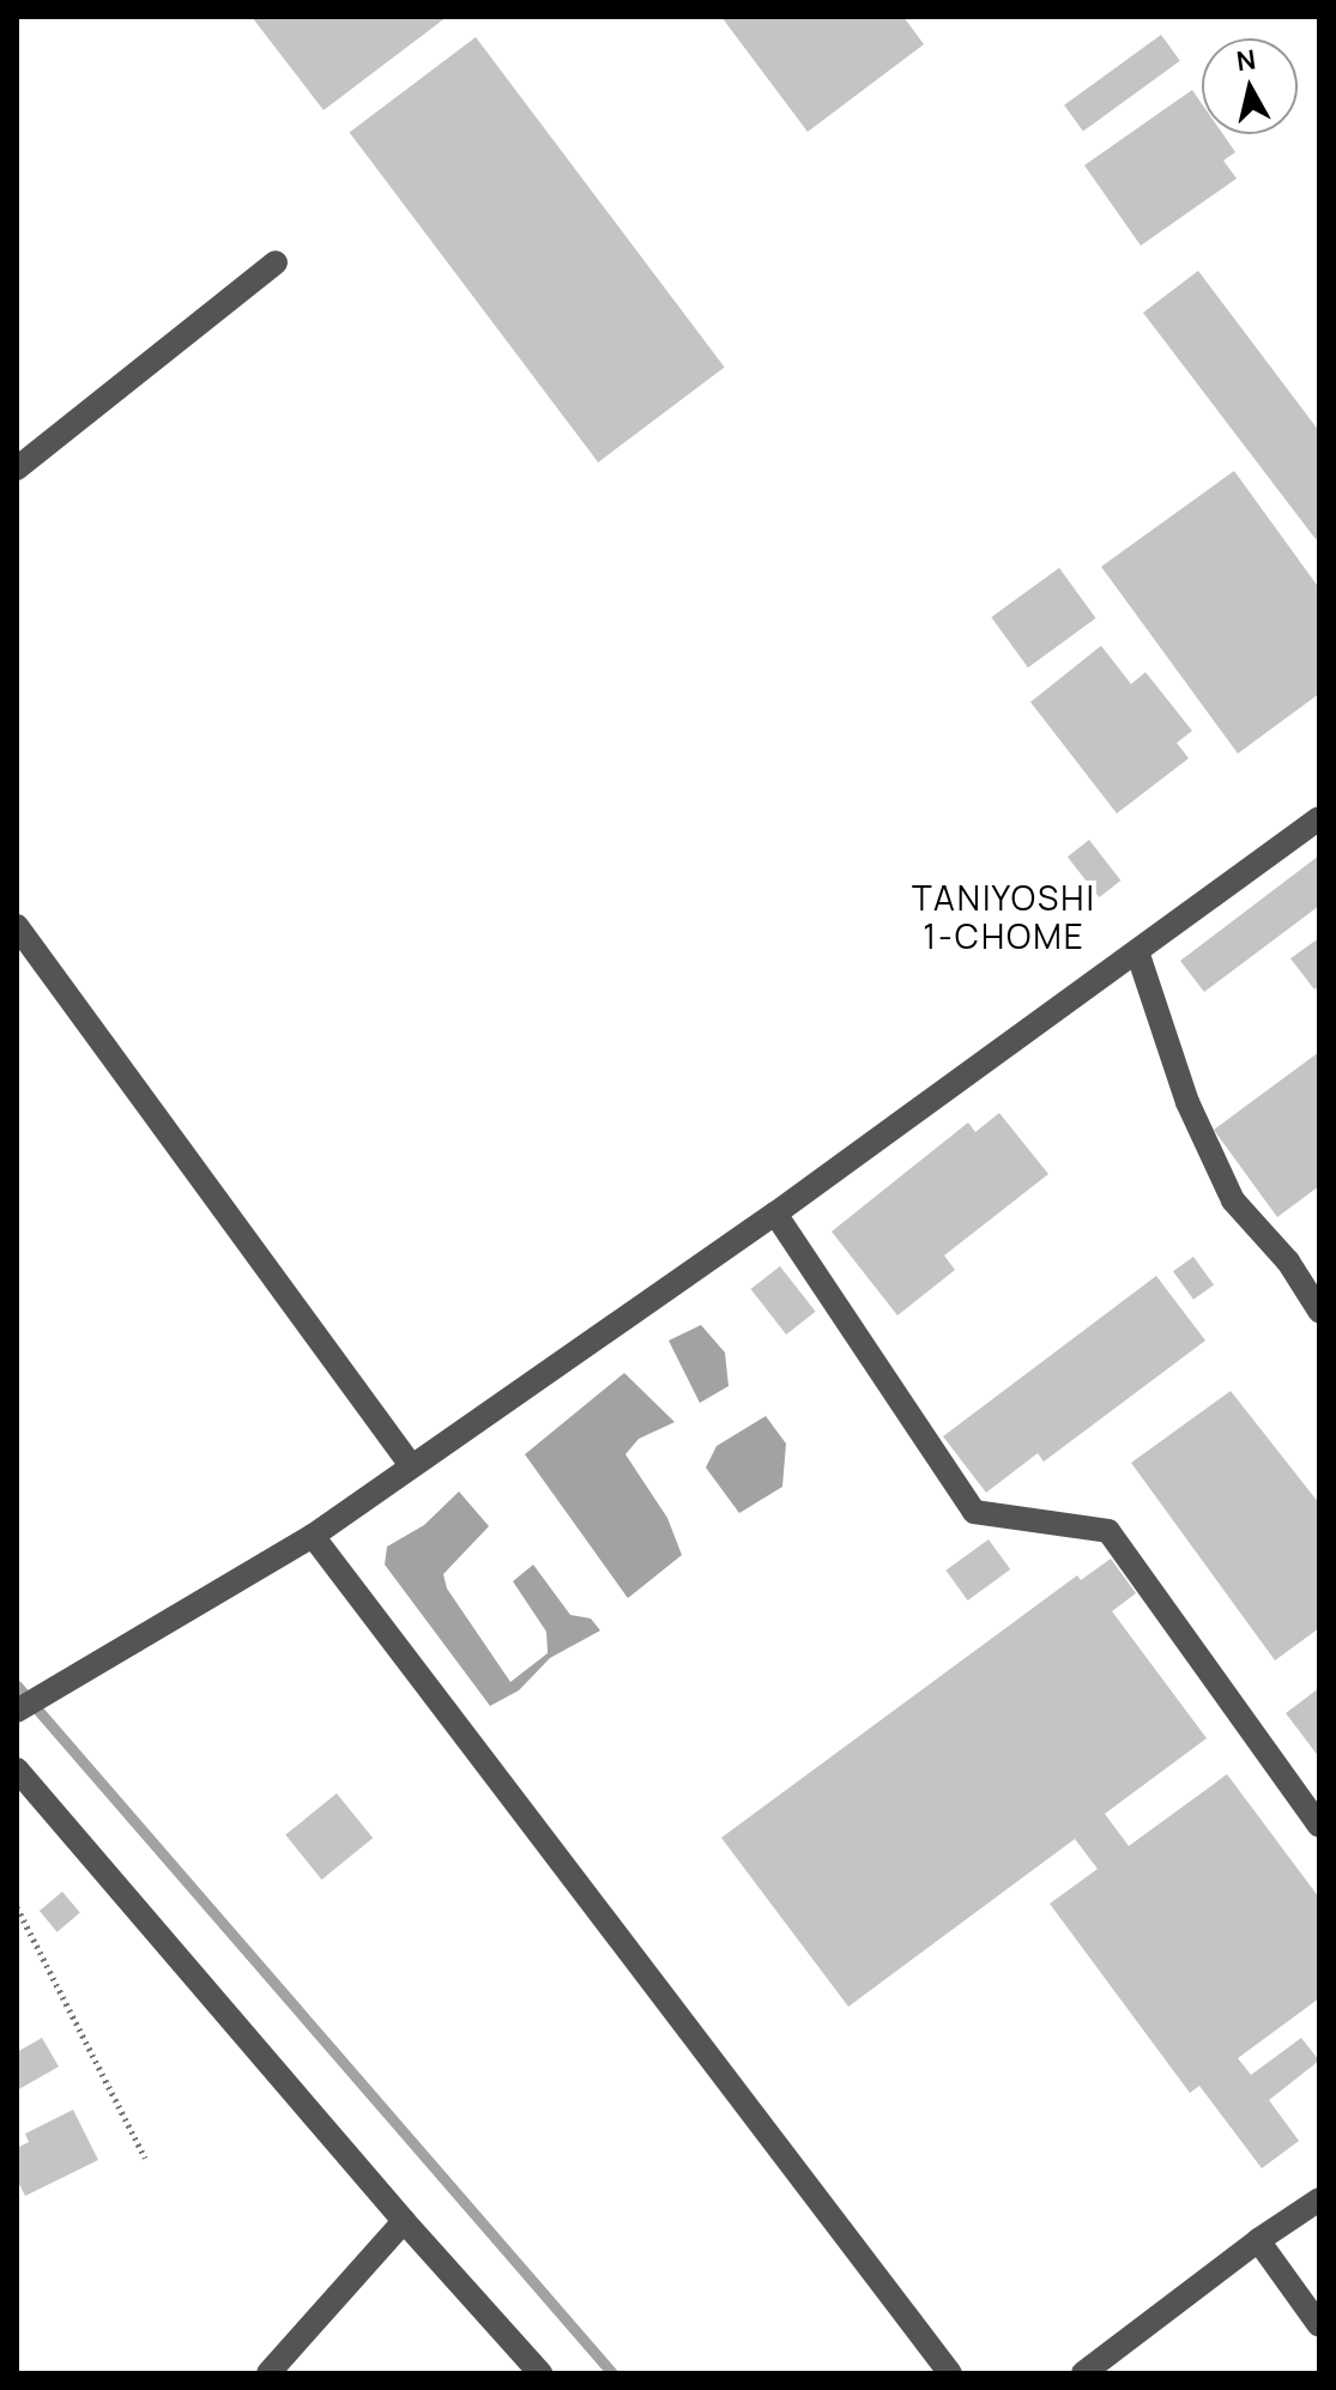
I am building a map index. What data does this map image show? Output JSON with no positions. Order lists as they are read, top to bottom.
{
  "districts": ["TANIYOSHI 1-CHOME"],
  "north": "top"
}
